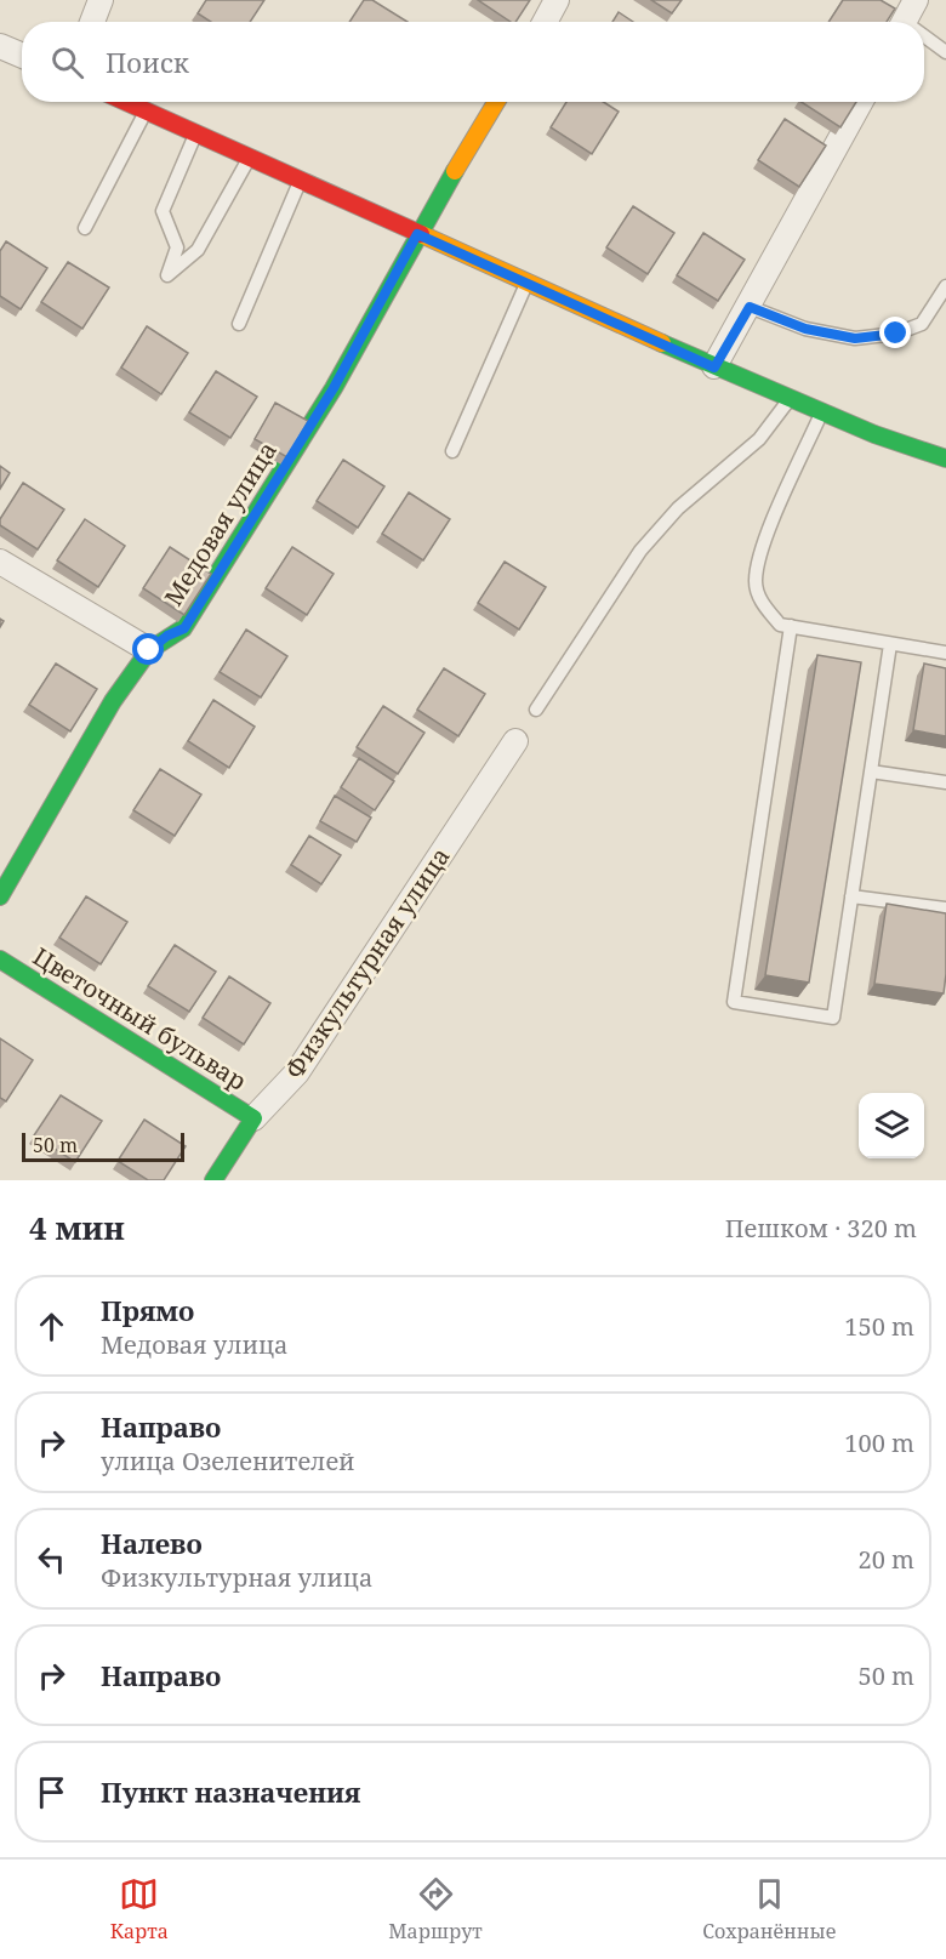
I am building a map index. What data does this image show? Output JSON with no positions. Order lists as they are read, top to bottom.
{
  "streets": {
    "street": ["Медовая улица", "Физкультурная улица", "Цветочный бульвар"]
  },
  "crossings": [
    ["Физкультурная улица", "Цветочный бульвар"]
  ],
  "scale_bar": "50 m",
  "page": {
    "search": "Поиск",
    "scale": "50 m",
    "heading": ["4 мин", "Пешком · 320 m"],
    "list": [
      ["Прямо", "Медовая улица", "150 m"],
      ["Направо", "улица Озеленителей", "100 m"],
      ["Налево", "Физкультурная улица", "20 m"],
      ["Направо", "50 m"],
      "Пункт назначения"
    ],
    "nav": ["Карта", "Маршрут", "Сохранённые"]
  }
}
